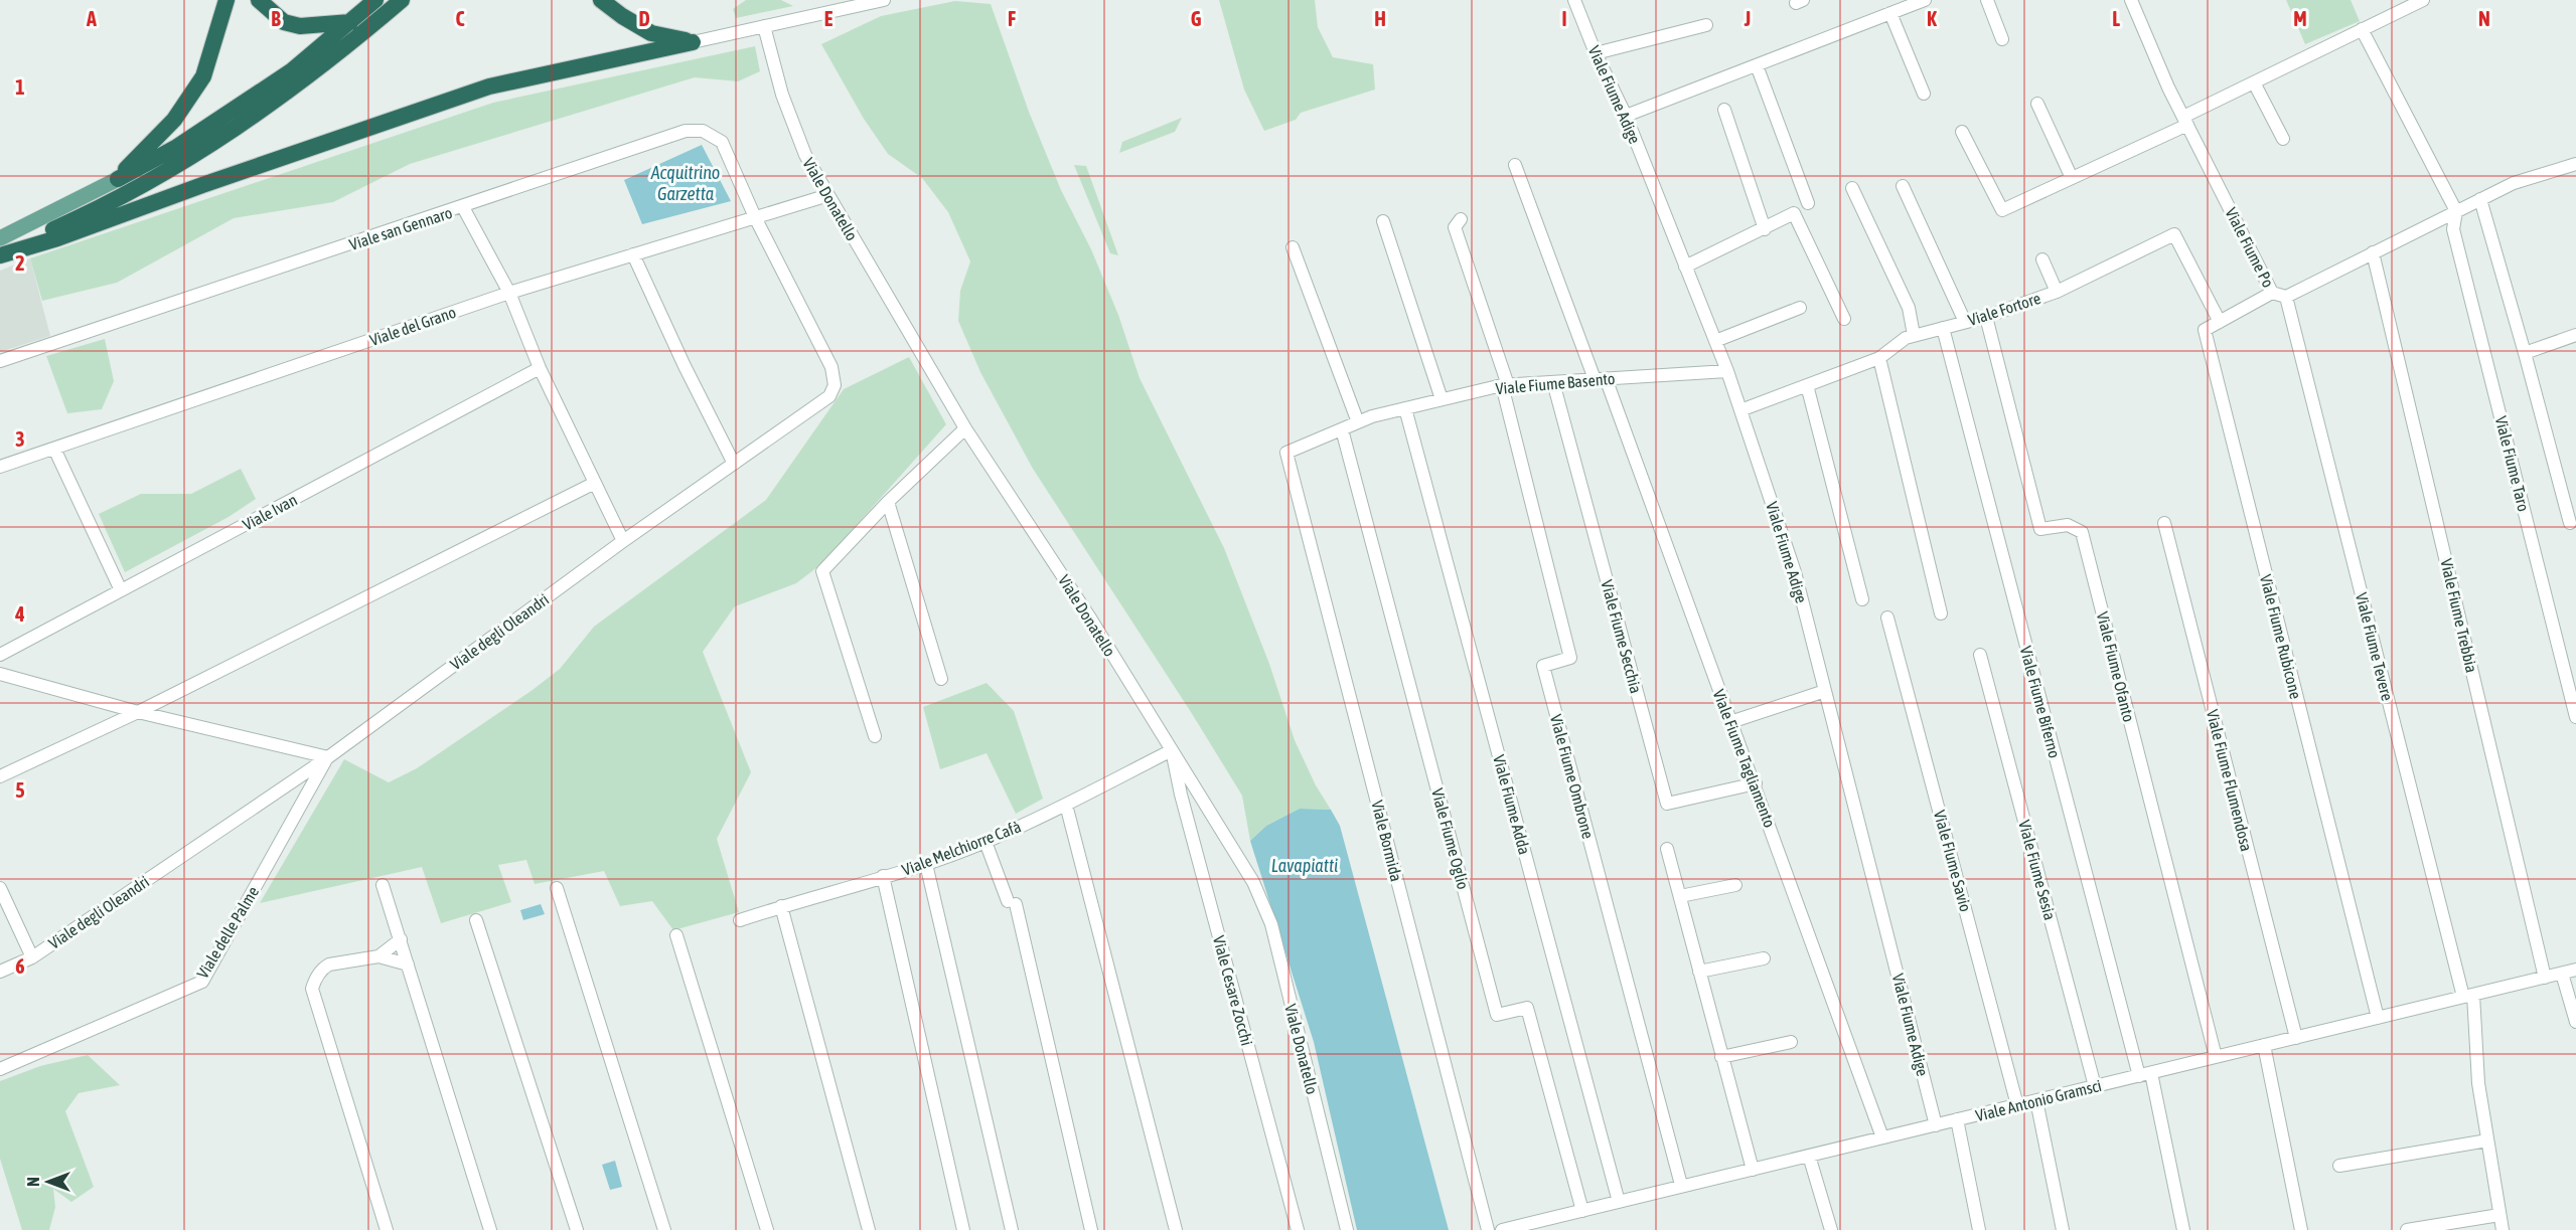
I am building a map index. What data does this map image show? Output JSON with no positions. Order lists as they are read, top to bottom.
{
  "streets": {
    "street": [
      "Viale Fiume Adige",
      "Viale Donatello",
      "Viale san Gennaro",
      "Viale Fiume Po",
      "Viale Fortore",
      "Viale del Grano",
      "Viale Fiume Basento",
      "Viale Fiume Taro",
      "Viale Ivan",
      "Viale Fiume Trebbia",
      "Viale degli Oleandri",
      "Viale Fiume Secchia",
      "Viale Fiume Rubicone",
      "Viale Fiume Tevere",
      "Viale Fiume Ofanto",
      "Viale Fiume Biferno",
      "Viale Fiume Tagliamento",
      "Viale Fiume Ombrone",
      "Viale Fiume Flumendosa",
      "Viale Fiume Adda",
      "Viale Fiume Oglio",
      "Viale Bormida",
      "Viale Melchiorre Cafà",
      "Viale FIume Savio",
      "Viale Fiume Sesia",
      "Viale delle Palme",
      "Viale Cesare Zocchi",
      "Viale Antonio Gramsci"
    ]
  },
  "crossings": [
    ["Viale Fiume Adige", "Viale Fortore"],
    ["Viale Fiume Adige", "Viale Fiume Basento"],
    ["Viale Fiume Adige", "Viale Antonio Gramsci"],
    ["Viale Donatello", "Viale del Grano"],
    ["Viale Donatello", "Viale Melchiorre Cafà"],
    ["Viale Donatello", "Viale Cesare Zocchi"],
    ["Viale san Gennaro", "Viale del Grano"],
    ["Viale san Gennaro", "Viale degli Oleandri"],
    ["Viale Fiume Po", "Viale Fiume Taro"],
    ["Viale Fiume Po", "Viale Fiume Trebbia"],
    ["Viale Fiume Po", "Viale Fiume Tevere"],
    ["Viale Fortore", "Viale Fiume Rubicone"],
    ["Viale Fortore", "Viale Fiume Ofanto"],
    ["Viale Fortore", "Viale Fiume Biferno"],
    ["Viale del Grano", "Viale degli Oleandri"],
    ["Viale Fiume Basento", "Viale Fiume Secchia"],
    ["Viale Fiume Basento", "Viale Fiume Tagliamento"],
    ["Viale Fiume Basento", "Viale Fiume Ombrone"],
    ["Viale Fiume Basento", "Viale Fiume Adda"],
    ["Viale Fiume Basento", "Viale Fiume Oglio"],
    ["Viale Fiume Basento", "Viale Bormida"],
    ["Viale Fiume Trebbia", "Viale Antonio Gramsci"],
    ["Viale degli Oleandri", "Viale delle Palme"],
    ["Viale Fiume Secchia", "Viale Fiume Tagliamento"],
    ["Viale Fiume Rubicone", "Viale Antonio Gramsci"],
    ["Viale Fiume Tevere", "Viale Antonio Gramsci"],
    ["Viale Fiume Ofanto", "Viale Antonio Gramsci"],
    ["Viale Fiume Biferno", "Viale Antonio Gramsci"],
    ["Viale Fiume Tagliamento", "Viale Antonio Gramsci"],
    ["Viale Fiume Ombrone", "Viale Antonio Gramsci"],
    ["Viale Fiume Flumendosa", "Viale Antonio Gramsci"],
    ["Viale Fiume Adda", "Viale Antonio Gramsci"],
    ["Viale Fiume Oglio", "Viale Antonio Gramsci"],
    ["Viale Melchiorre Cafà", "Viale Cesare Zocchi"],
    ["Viale FIume Savio", "Viale Antonio Gramsci"],
    ["Viale Fiume Sesia", "Viale Antonio Gramsci"]
  ],
  "water": ["Acquitrino Garzetta", "Lavapiatti"],
  "north": "left",
  "grid": {
    "columns": [
      "A",
      "B",
      "C",
      "D",
      "E",
      "F",
      "G",
      "H",
      "I",
      "J",
      "K",
      "L",
      "M",
      "N"
    ],
    "rows": [
      "1",
      "2",
      "3",
      "4",
      "5",
      "6"
    ]
  }
}
